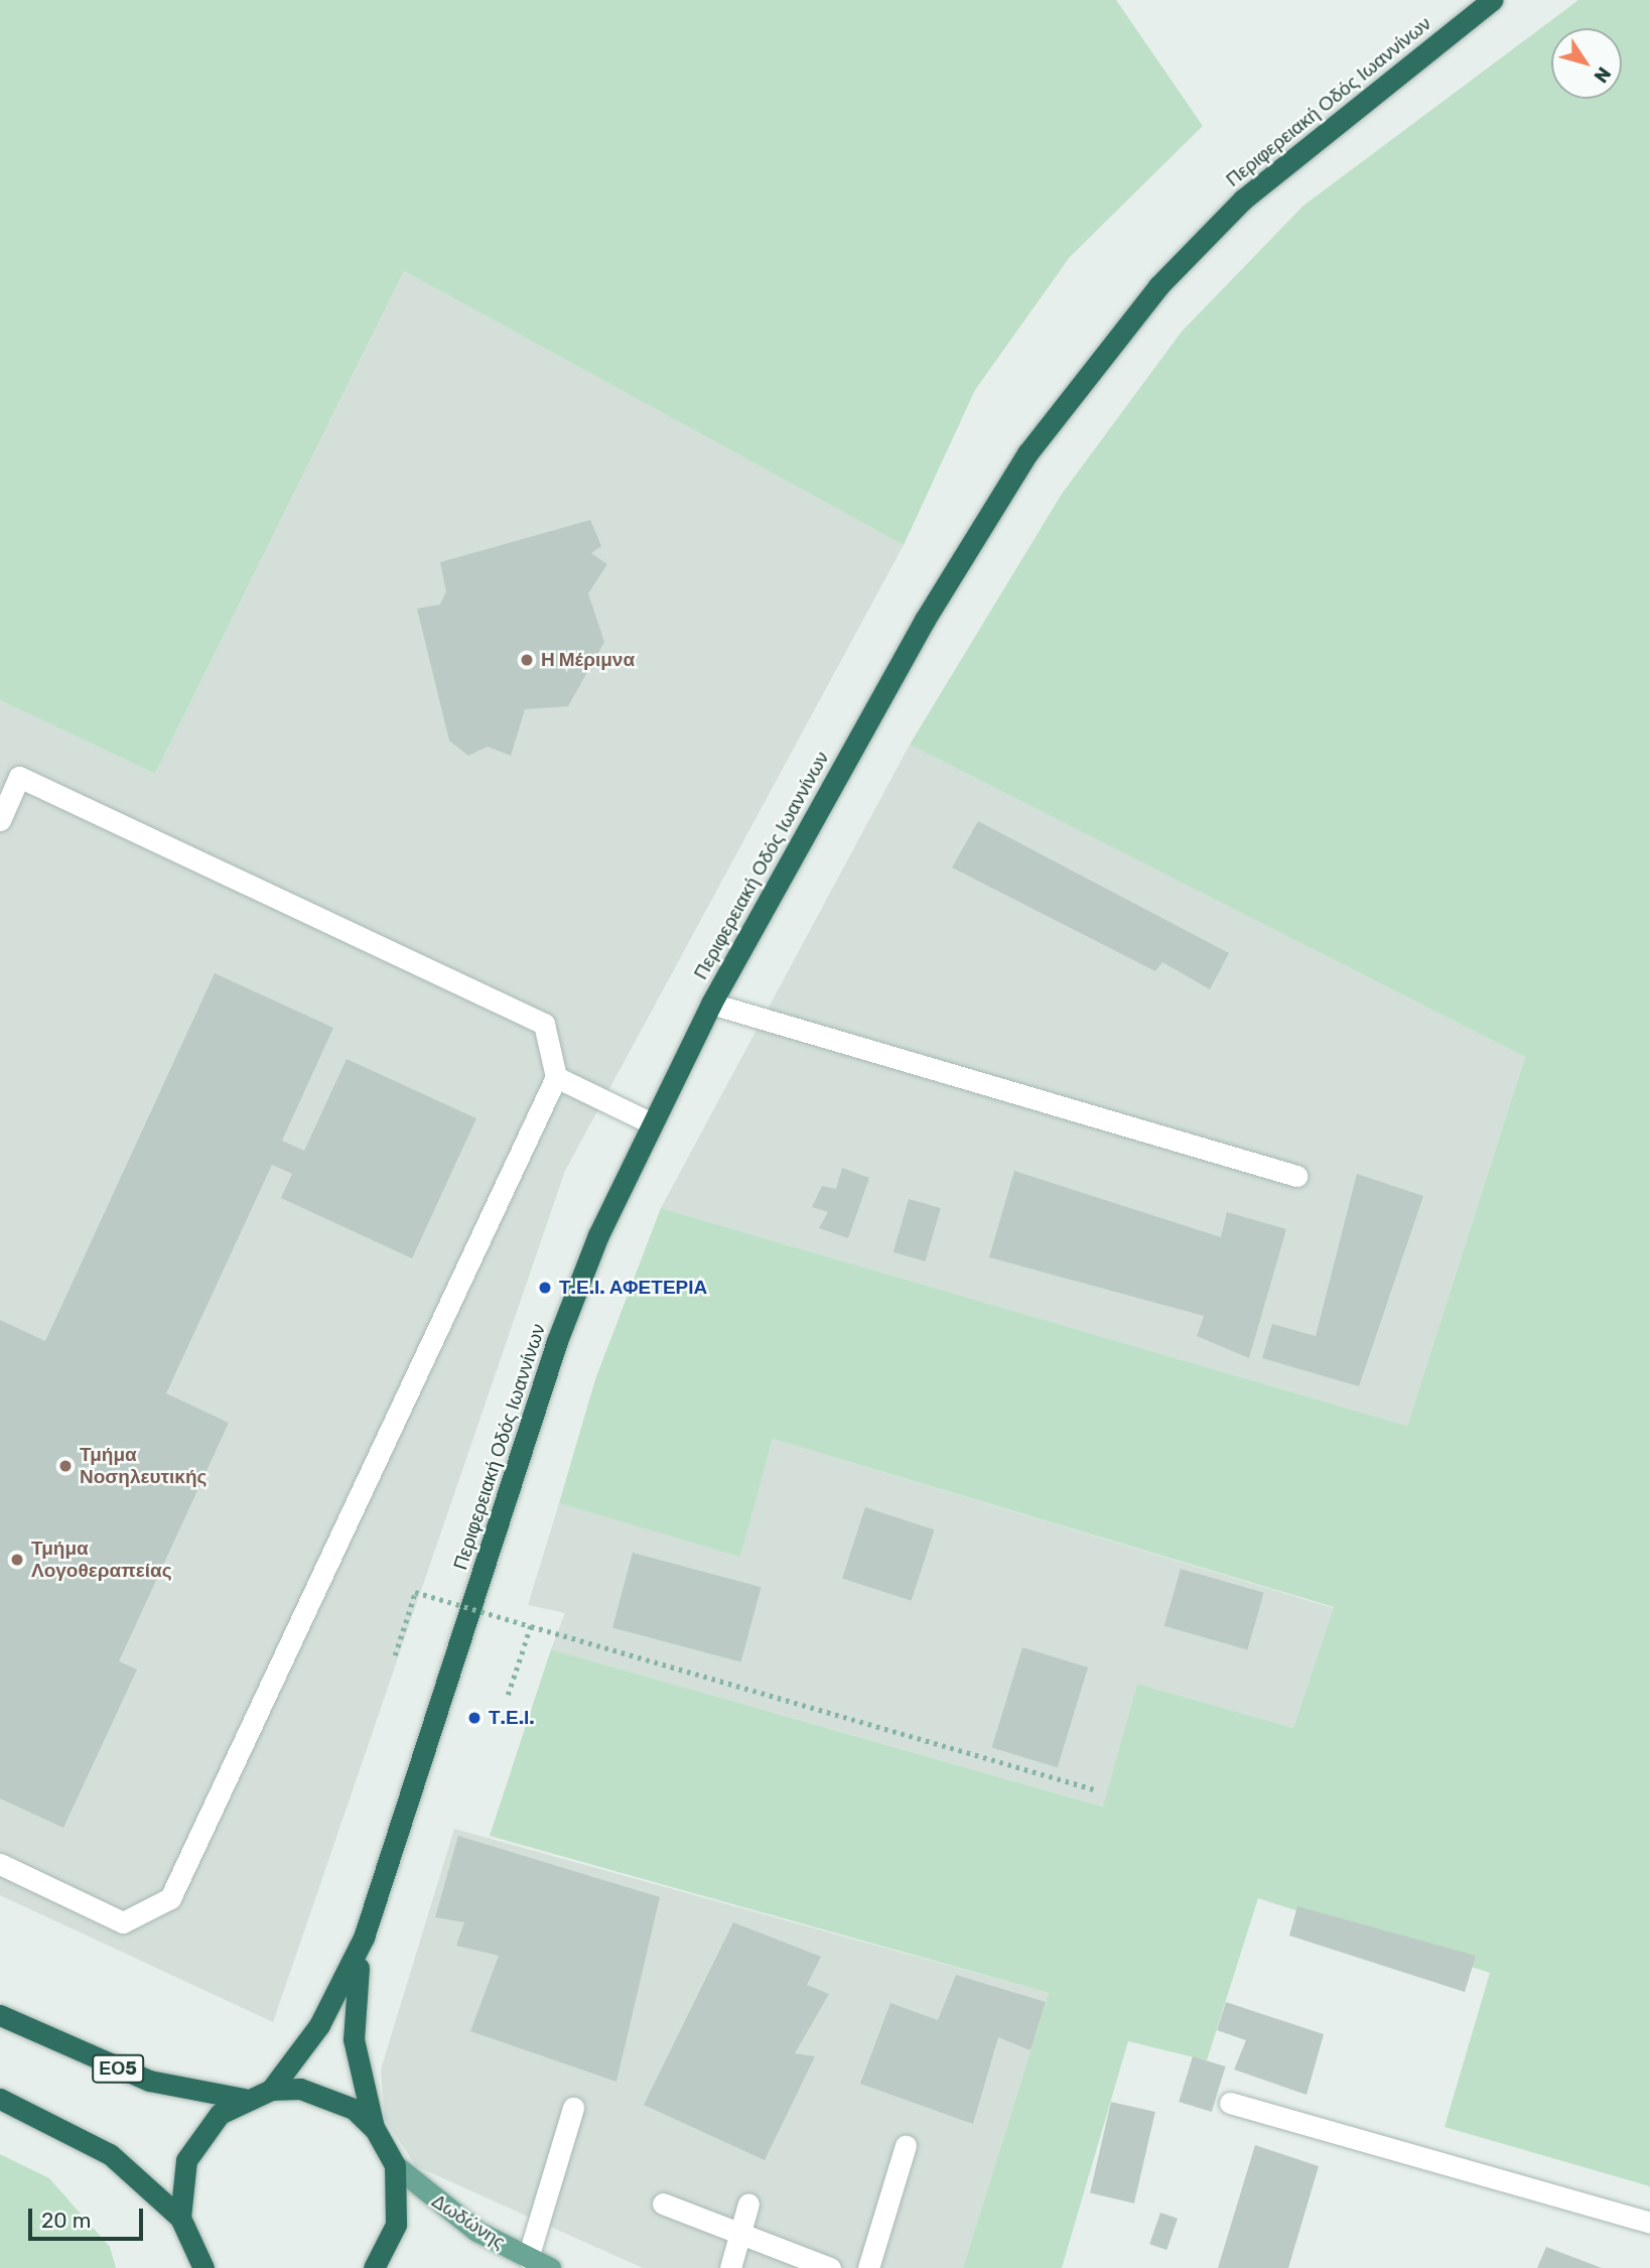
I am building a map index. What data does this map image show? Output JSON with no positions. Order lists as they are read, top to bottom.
{
  "streets": {
    "highway": ["Περιφερειακή Οδός Ιωαννίνων", "ΕΟ5"],
    "main road": ["Δωδώνης"]
  },
  "crossings": [
    ["Περιφερειακή Οδός Ιωαννίνων", "ΕΟ5"],
    ["ΕΟ5", "Δωδώνης"]
  ],
  "places": [
    "Η Μέριμνα",
    "Τ.Ε.Ι. ΑΦΕΤΕΡΙΑ",
    "Τμήμα Νοσηλευτικής",
    "Τμήμα Λογοθεραπείας",
    "Τ.Ε.Ι."
  ],
  "scale_bar": "20 m",
  "north": "bottom right"
}
